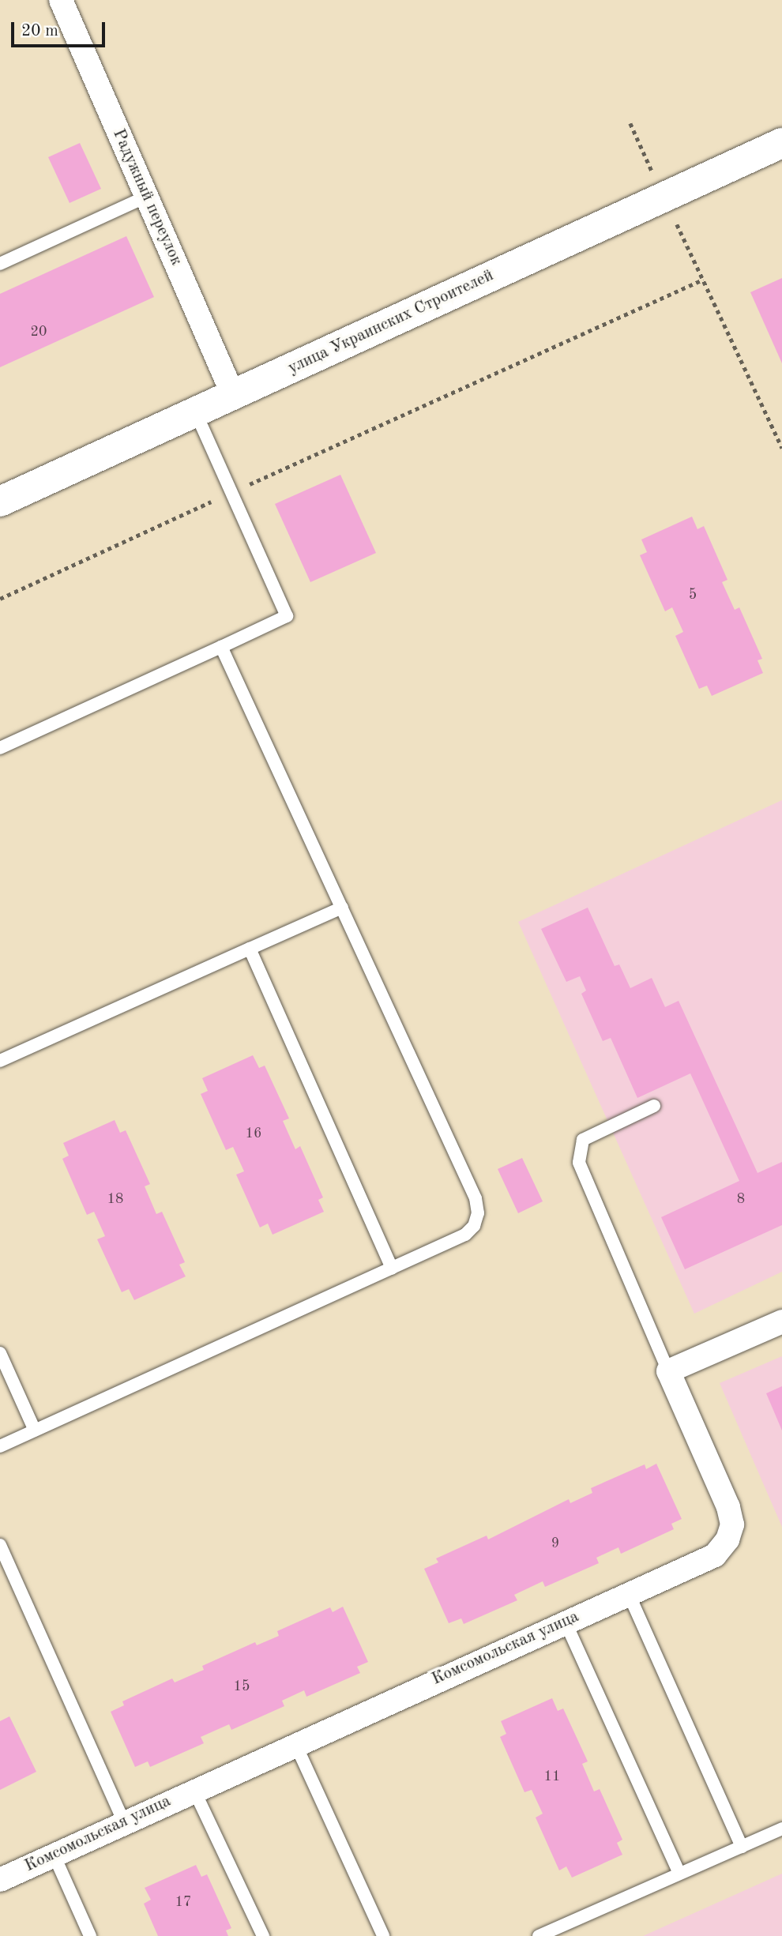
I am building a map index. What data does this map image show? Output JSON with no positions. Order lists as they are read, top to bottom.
{
  "streets": {
    "street": ["Радужный переулок", "улица Украинских Строителей", "Комсомольская улица"]
  },
  "crossings": [
    ["Радужный переулок", "улица Украинских Строителей"]
  ],
  "house_numbers": [
    "20",
    "5",
    "16",
    "18",
    "8",
    "9",
    "15",
    "11",
    "17"
  ],
  "scale_bar": "20 m"
}
